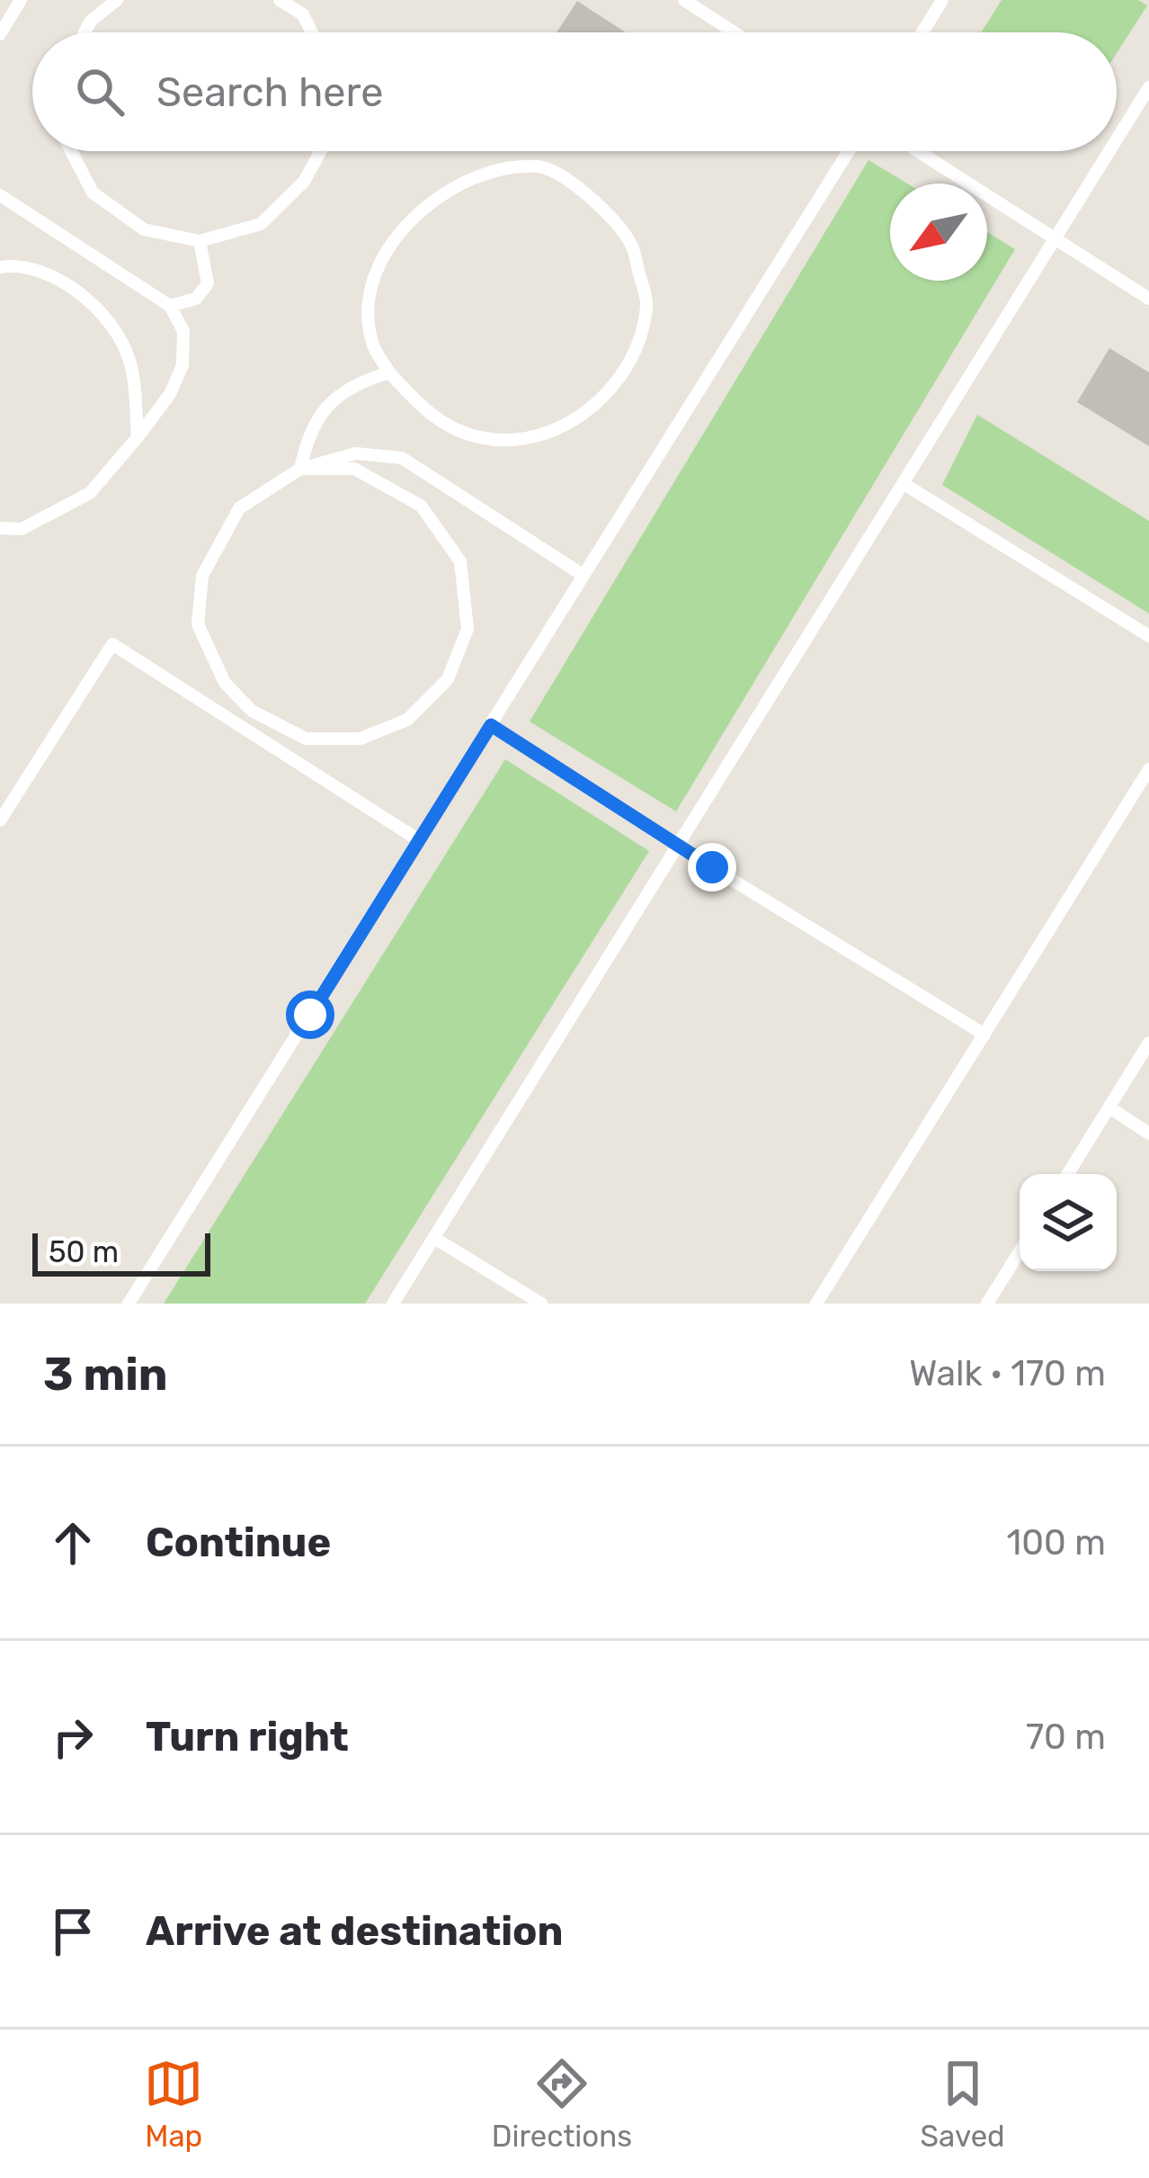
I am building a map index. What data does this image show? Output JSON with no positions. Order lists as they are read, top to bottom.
{
  "scale_bar": "50 m",
  "north": "bottom left",
  "page": {
    "search": "Search here",
    "scale": "50 m",
    "heading": ["3 min", "Walk · 170 m"],
    "list": [
      ["Continue", "100 m"],
      ["Turn right", "70 m"],
      "Arrive at destination"
    ],
    "nav": ["Map", "Directions", "Saved"]
  }
}
